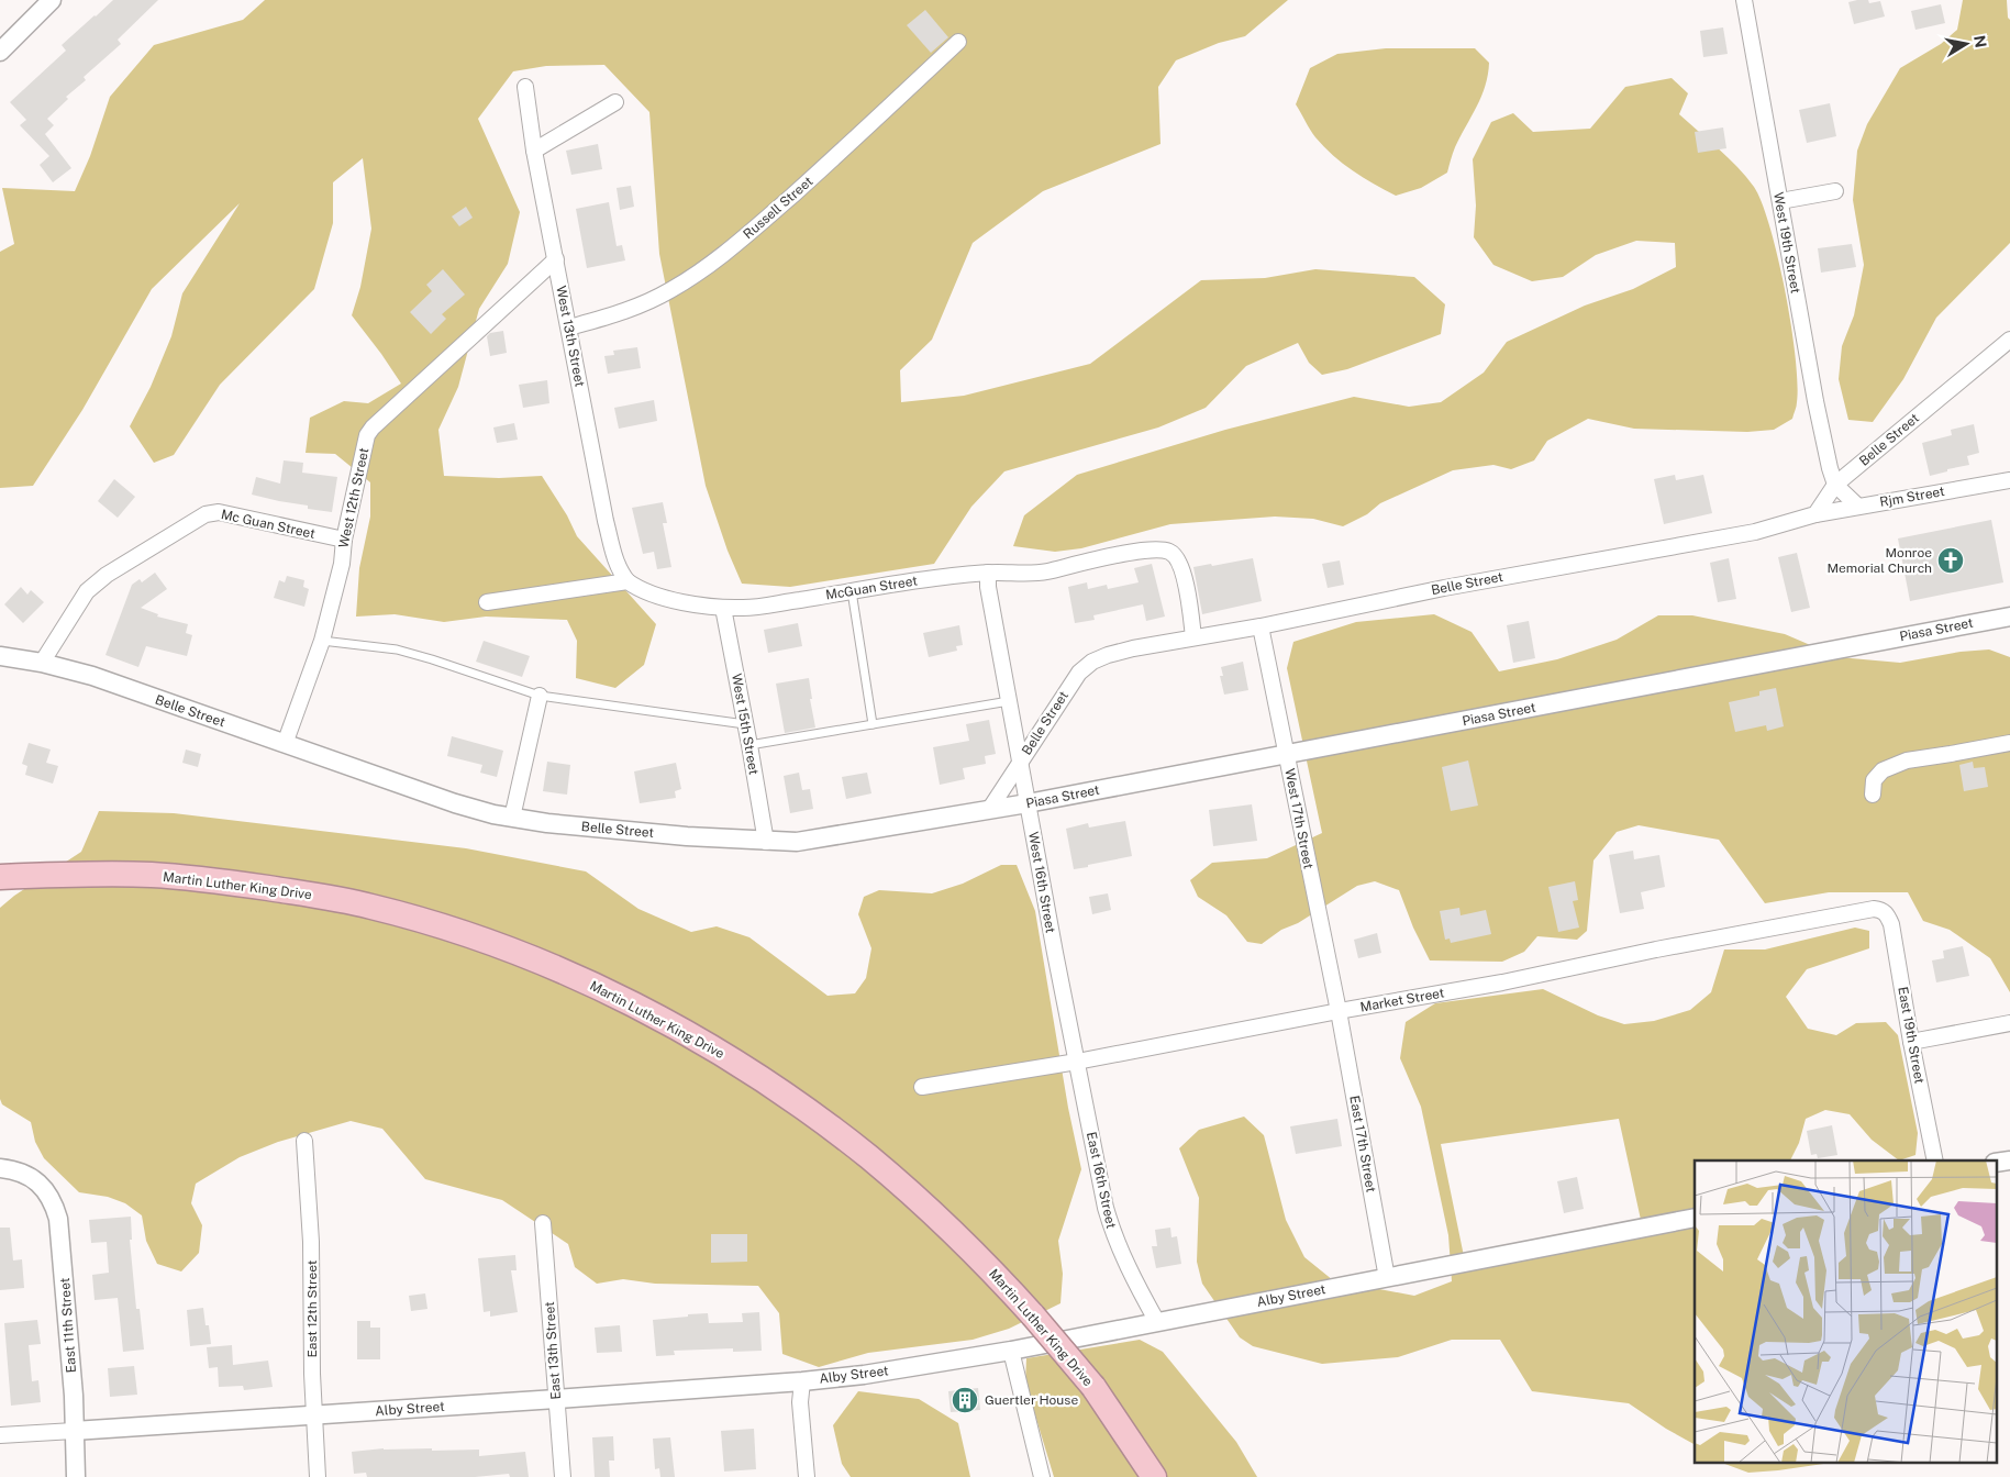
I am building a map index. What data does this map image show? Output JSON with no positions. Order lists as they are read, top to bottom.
{
  "streets": {
    "highway": ["Martin Luther King Drive"],
    "street": [
      "Russell Street",
      "West 19th Street",
      "West 13th Street",
      "Belle Street",
      "Rjm Street",
      "West 12th Street",
      "Mc Guan Street",
      "McGuan Street",
      "Piasa Street",
      "West 15th Street",
      "West 17th Street",
      "West 16th Street",
      "Market Street",
      "East 19th Street",
      "East 17th Street",
      "East 16th Street",
      "Alby Street",
      "East 12th Street",
      "East 11th Street",
      "East 13th Street"
    ]
  },
  "crossings": [
    ["Russell Street", "West 13th Street"],
    ["West 19th Street", "Belle Street"],
    ["West 13th Street", "West 12th Street"],
    ["West 13th Street", "McGuan Street"],
    ["Belle Street", "Rjm Street"],
    ["Belle Street", "West 12th Street"],
    ["Belle Street", "Mc Guan Street"],
    ["Belle Street", "McGuan Street"],
    ["Belle Street", "Piasa Street"],
    ["Belle Street", "West 15th Street"],
    ["Belle Street", "West 17th Street"],
    ["Belle Street", "West 16th Street"],
    ["West 12th Street", "Mc Guan Street"],
    ["McGuan Street", "West 15th Street"],
    ["McGuan Street", "West 16th Street"],
    ["Piasa Street", "West 17th Street"],
    ["Piasa Street", "West 16th Street"],
    ["West 17th Street", "Market Street"],
    ["West 17th Street", "East 17th Street"],
    ["West 16th Street", "Market Street"],
    ["West 16th Street", "East 16th Street"],
    ["Market Street", "East 19th Street"],
    ["Market Street", "East 17th Street"],
    ["Market Street", "East 16th Street"],
    ["East 17th Street", "Alby Street"],
    ["East 16th Street", "Alby Street"],
    ["Alby Street", "East 12th Street"],
    ["Alby Street", "East 11th Street"],
    ["Alby Street", "East 13th Street"]
  ],
  "places": {
    "church": ["Monroe Memorial Church"],
    "building": ["Guertler House"]
  },
  "north": "right"
}
